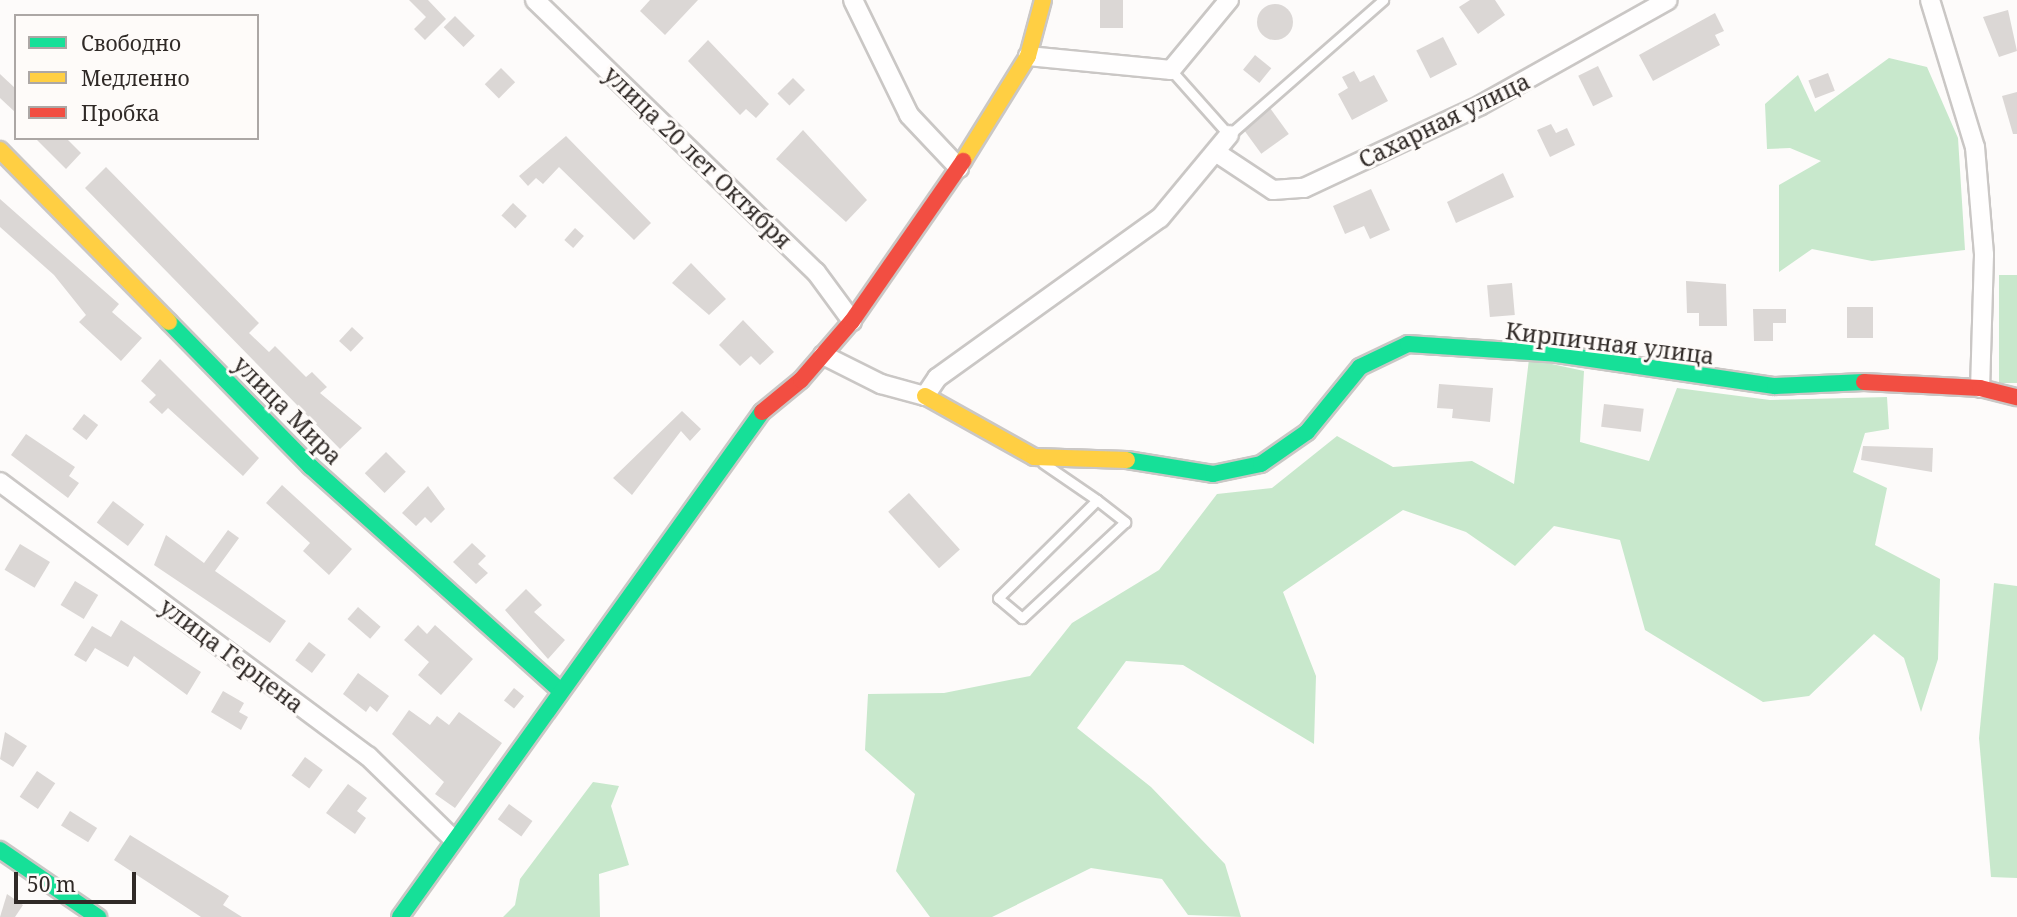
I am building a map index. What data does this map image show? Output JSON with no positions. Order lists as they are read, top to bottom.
{
  "streets": {
    "street": [
      "Сахарная улица",
      "улица 20 лет Октября",
      "Кирпичная улица",
      "улица Мира",
      "улица Герцена"
    ]
  },
  "legend": ["Свободно", "Медленно", "Пробка"],
  "scale_bar": "50 m"
}
